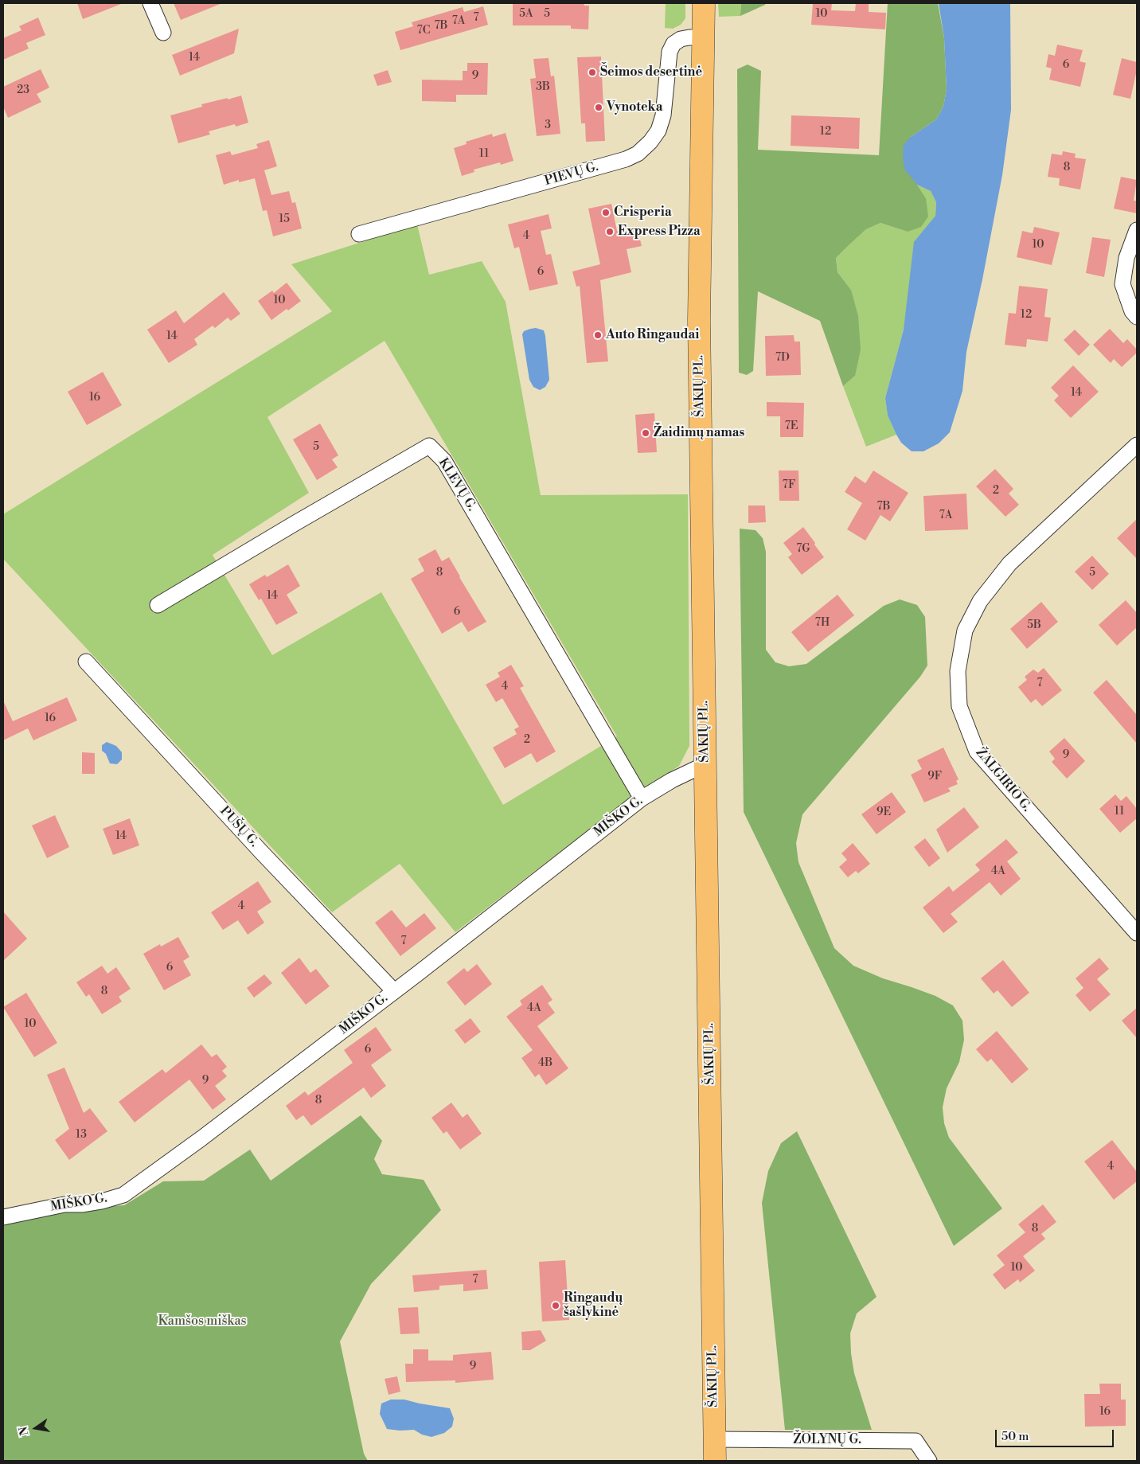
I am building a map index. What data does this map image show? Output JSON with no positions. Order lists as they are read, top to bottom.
{
  "streets": {
    "main road": ["ŠAKIŲ PL."],
    "street": [
      "PIEVŲ G.",
      "KLEVŲ G.",
      "ŽALGIRIO G.",
      "MIŠKO G.",
      "PUŠŲ G.",
      "ŽOLYNŲ G."
    ]
  },
  "crossings": [
    ["PIEVŲ G.", "ŠAKIŲ PL."],
    ["ŠAKIŲ PL.", "MIŠKO G."],
    ["ŠAKIŲ PL.", "ŽOLYNŲ G."],
    ["KLEVŲ G.", "MIŠKO G."],
    ["MIŠKO G.", "PUŠŲ G."]
  ],
  "parks": ["Kamšos miškas"],
  "places": [
    "Šeimos desertinė",
    "Vynoteka",
    "Crisperia",
    "Express Pizza",
    "Auto Ringaudai",
    "Žaidimų namas",
    "Ringaudų šašlykinė"
  ],
  "house_numbers": [
    "5A",
    "5",
    "10",
    "7",
    "7A",
    "7B",
    "7C",
    "14",
    "6",
    "9",
    "3B",
    "23",
    "3",
    "12",
    "11",
    "8",
    "15",
    "4",
    "10",
    "6",
    "10",
    "12",
    "14",
    "7D",
    "14",
    "16",
    "7E",
    "5",
    "7F",
    "2",
    "7B",
    "7A",
    "7G",
    "8",
    "5",
    "14",
    "6",
    "7H",
    "5B",
    "7",
    "4",
    "16",
    "2",
    "9",
    "9F",
    "11",
    "9E",
    "14",
    "4A",
    "4",
    "7",
    "6",
    "8",
    "4A",
    "10",
    "6",
    "4B",
    "9",
    "8",
    "13",
    "4",
    "8",
    "10",
    "7",
    "9",
    "16"
  ],
  "scale_bar": "50 m",
  "north": "left"
}
